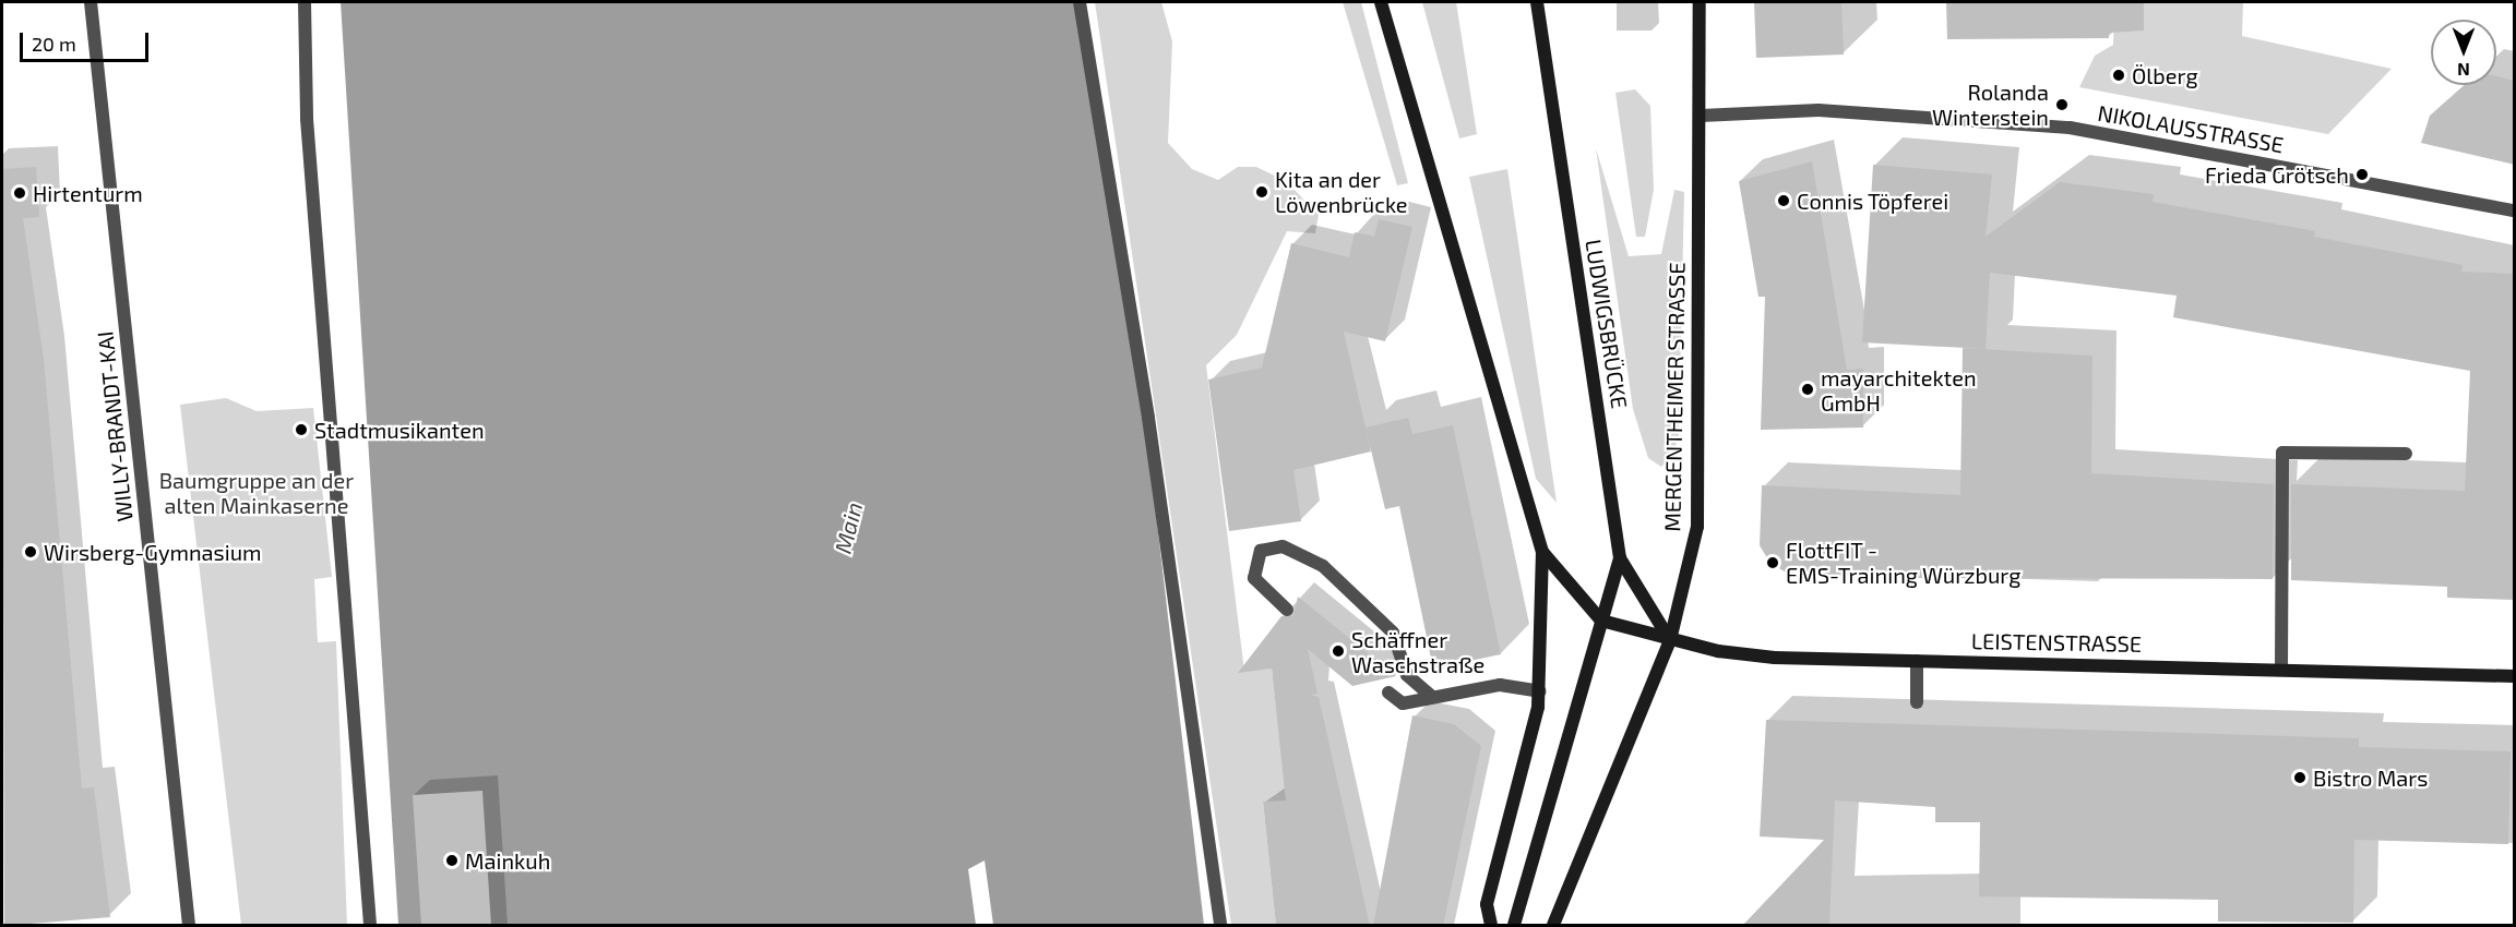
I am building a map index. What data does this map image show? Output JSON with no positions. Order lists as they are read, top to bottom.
{
  "streets": {
    "main road": ["LUDWIGSBRÜCKE", "MERGENTHEIMER STRASSE", "LEISTENSTRASSE"],
    "street": ["NIKOLAUSSTRASSE", "WILLY-BRANDT-KAI"]
  },
  "crossings": [
    ["NIKOLAUSSTRASSE", "MERGENTHEIMER STRASSE"],
    ["LUDWIGSBRÜCKE", "MERGENTHEIMER STRASSE"],
    ["LUDWIGSBRÜCKE", "LEISTENSTRASSE"],
    ["MERGENTHEIMER STRASSE", "LEISTENSTRASSE"]
  ],
  "water": ["Main"],
  "parks": ["Baumgruppe an der alten Mainkaserne"],
  "places": [
    "Ölberg",
    "Rolanda Winterstein",
    "Frieda Grötsch",
    "Kita an der Löwenbrücke",
    "Hirtenturm",
    "Connis Töpferei",
    "mayarchitekten GmbH",
    "Stadtmusikanten",
    "Wirsberg-Gymnasium",
    "FlottFIT - EMS-Training Würzburg",
    "Schäffner Waschstraße",
    "Bistro Mars",
    "Mainkuh"
  ],
  "scale_bar": "20 m",
  "north": "bottom"
}
